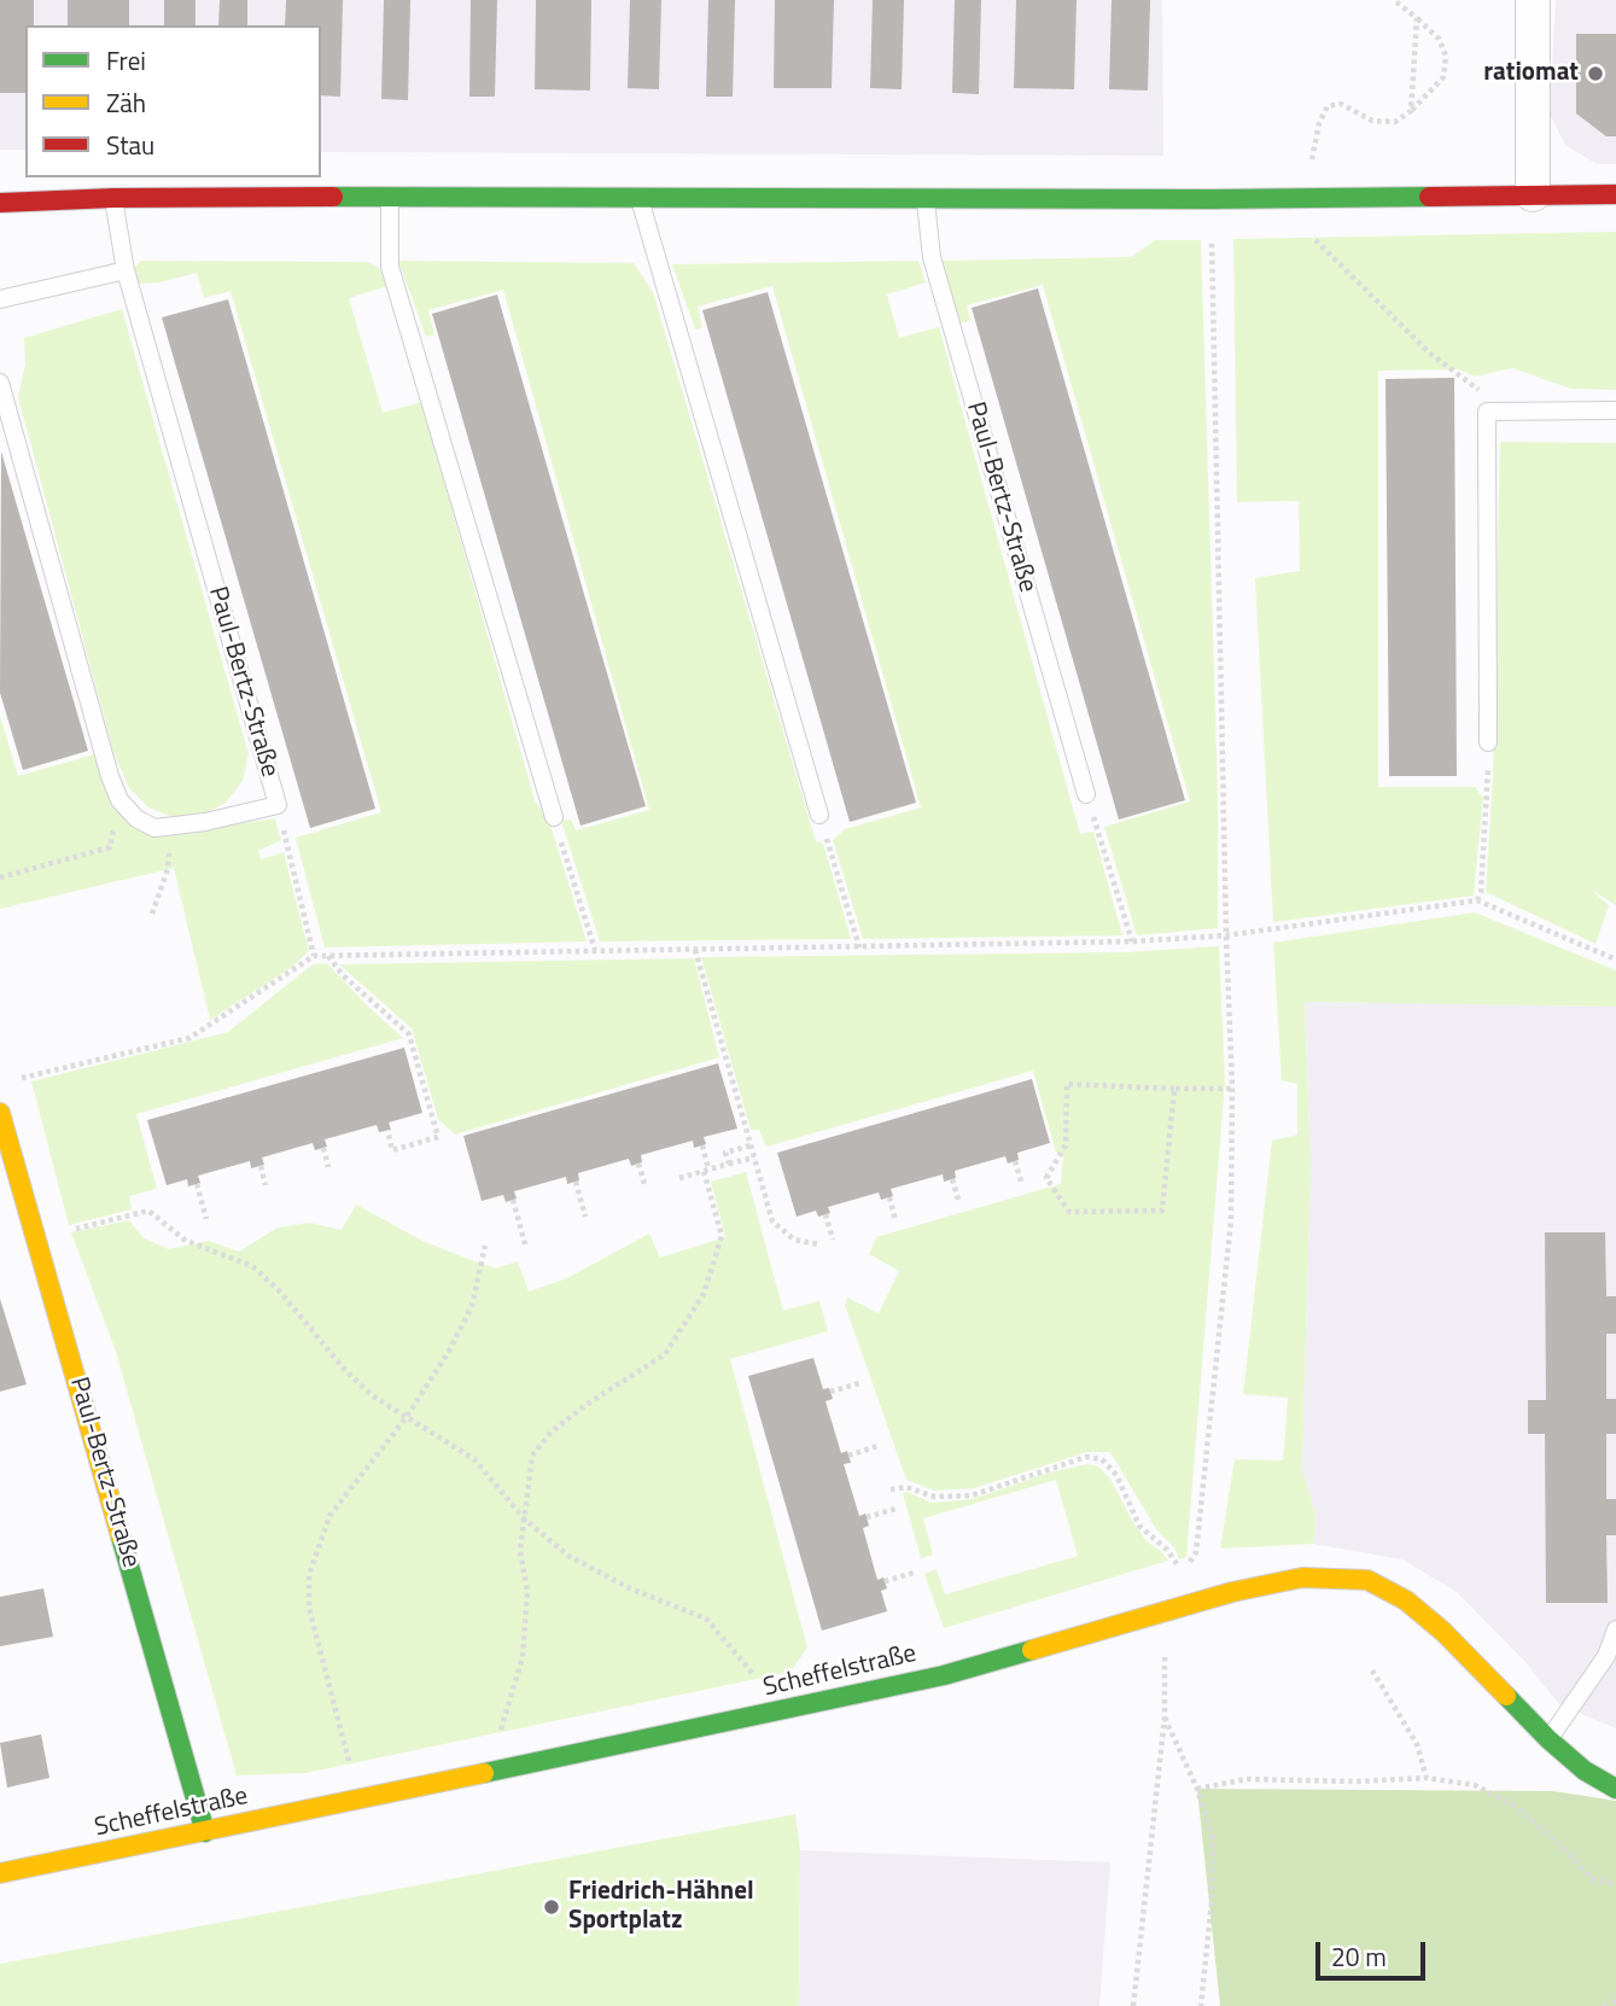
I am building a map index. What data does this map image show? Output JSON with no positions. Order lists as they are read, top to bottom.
{
  "streets": {
    "street": ["Paul-Bertz-Straße", "Scheffelstraße"]
  },
  "crossings": [
    ["Paul-Bertz-Straße", "Scheffelstraße"]
  ],
  "places": ["ratiomat", "Friedrich-Hähnel Sportplatz"],
  "legend": ["Frei", "Zäh", "Stau"],
  "scale_bar": "20 m"
}
